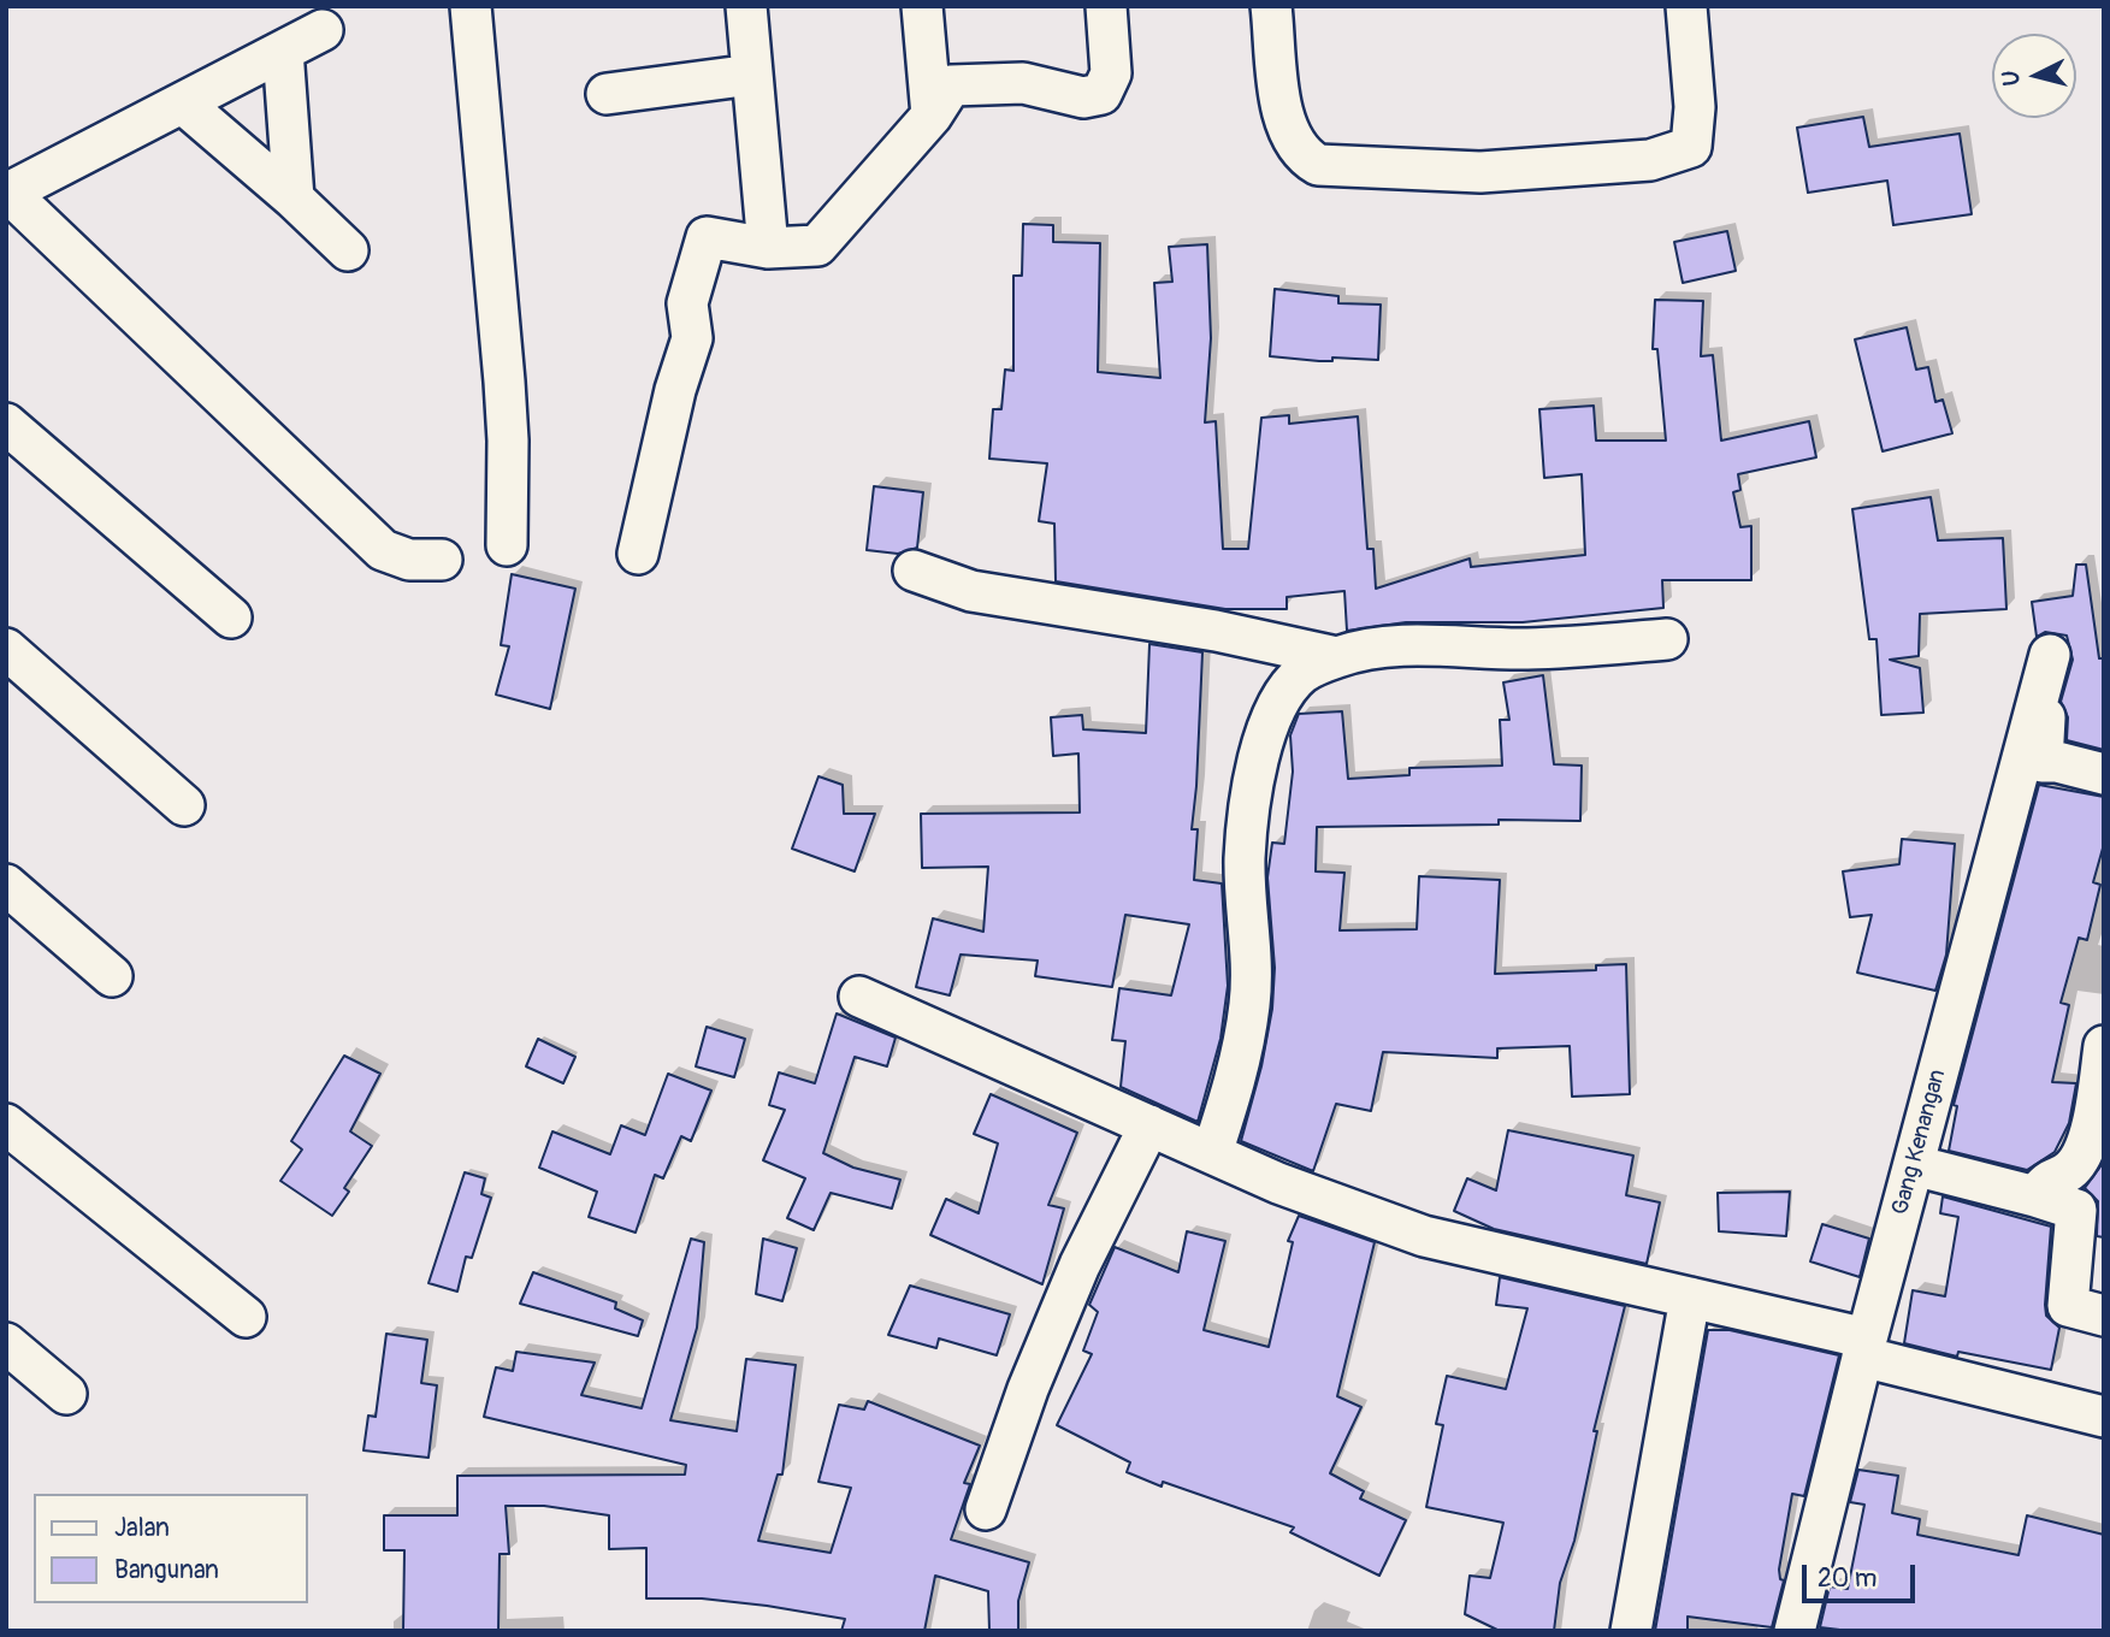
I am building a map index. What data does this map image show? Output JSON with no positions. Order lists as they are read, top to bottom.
{
  "streets": {
    "street": ["Gang Kenangan"]
  },
  "legend": ["Jalan", "Bangunan"],
  "scale_bar": "20 m",
  "north": "left"
}
